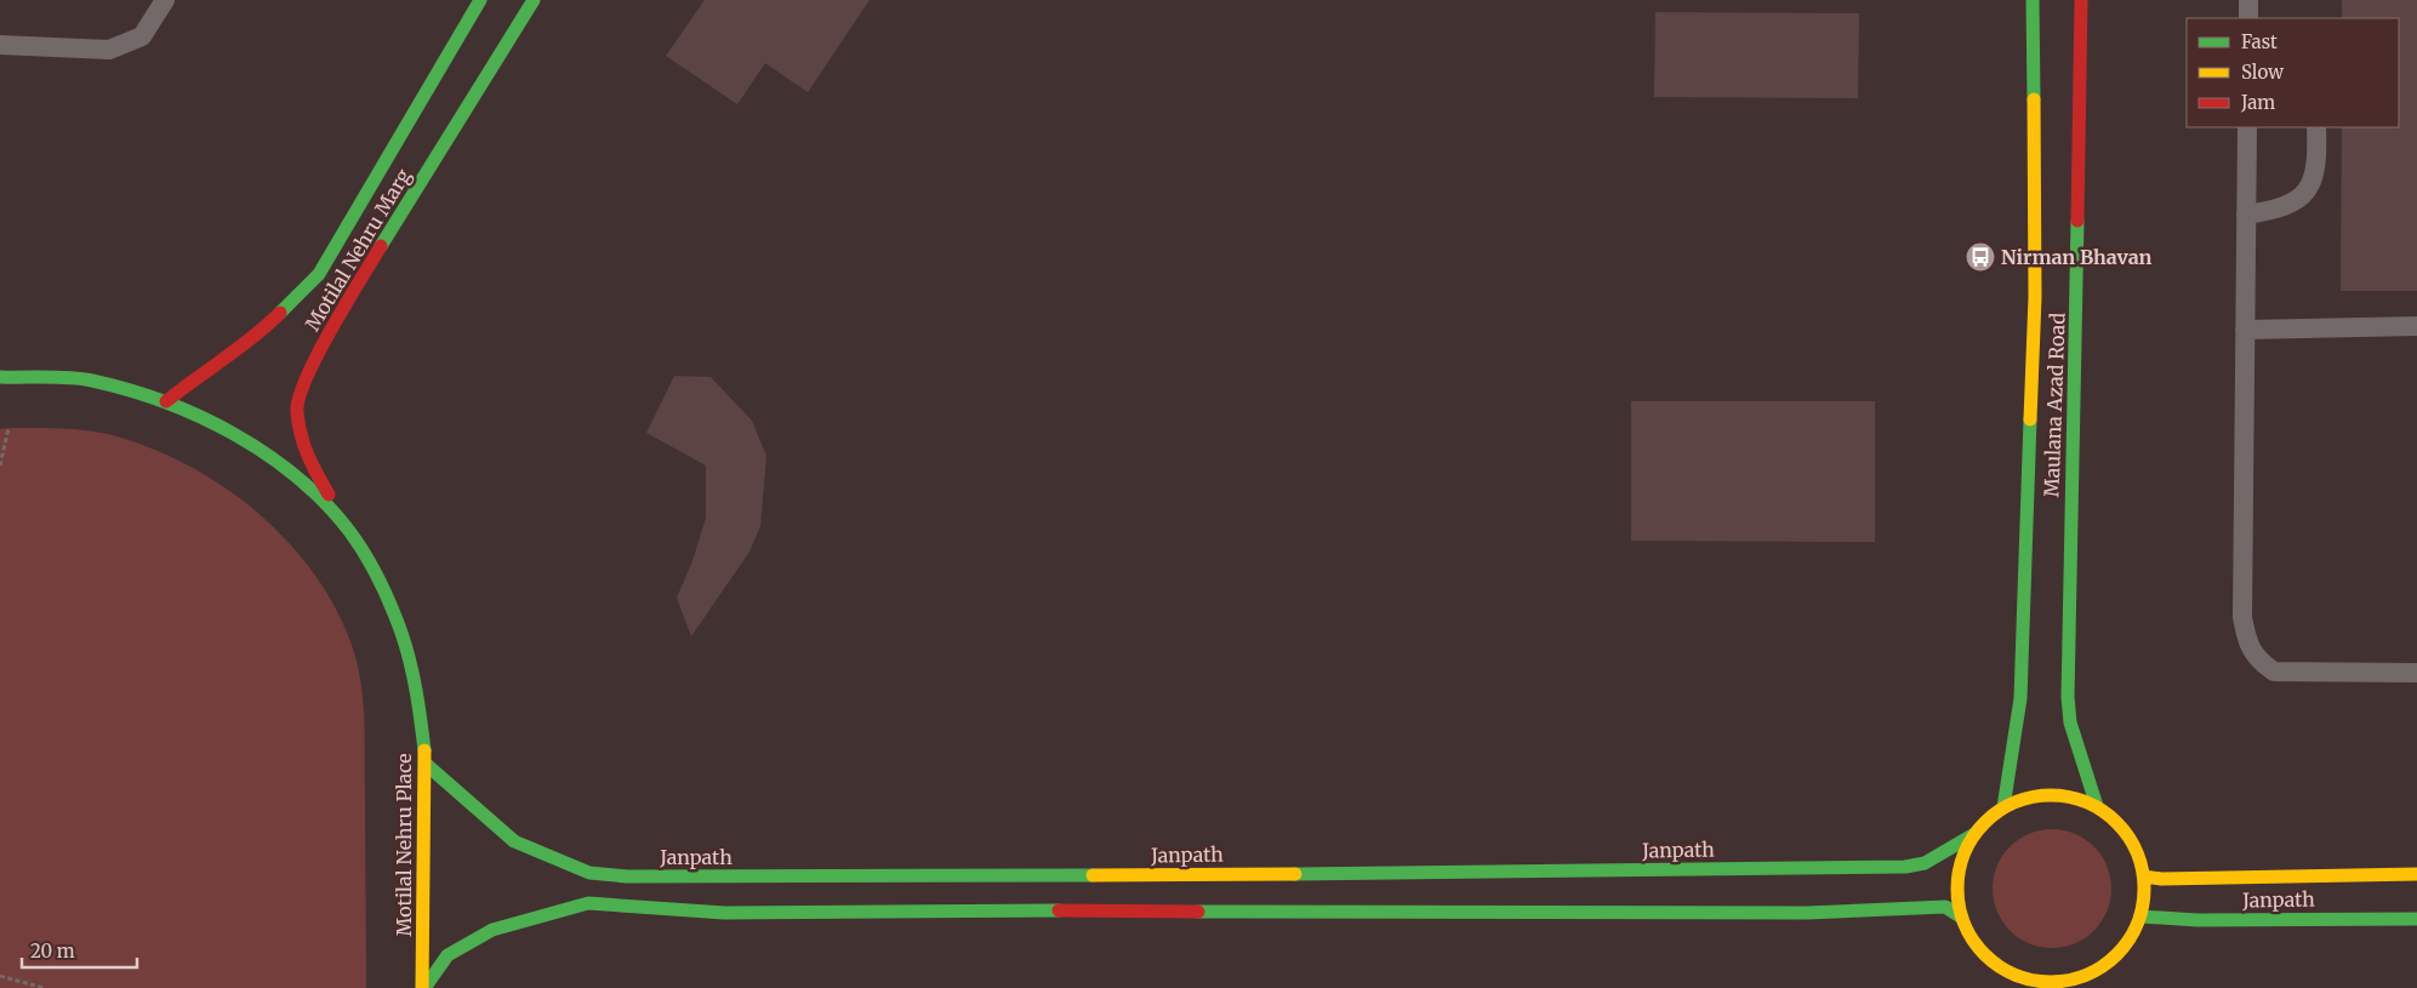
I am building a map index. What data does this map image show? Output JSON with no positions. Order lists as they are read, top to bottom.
{
  "streets": {
    "main road": [
      "Motilal Nehru Marg",
      "Maulana Azad Road",
      "Motilal Nehru Place",
      "Janpath"
    ]
  },
  "crossings": [
    ["Motilal Nehru Marg", "Motilal Nehru Place"],
    ["Maulana Azad Road", "Janpath"],
    ["Motilal Nehru Place", "Janpath"]
  ],
  "places": {
    "bus stop": ["Nirman Bhavan"]
  },
  "legend": ["Fast", "Slow", "Jam"],
  "scale_bar": "20 m"
}
